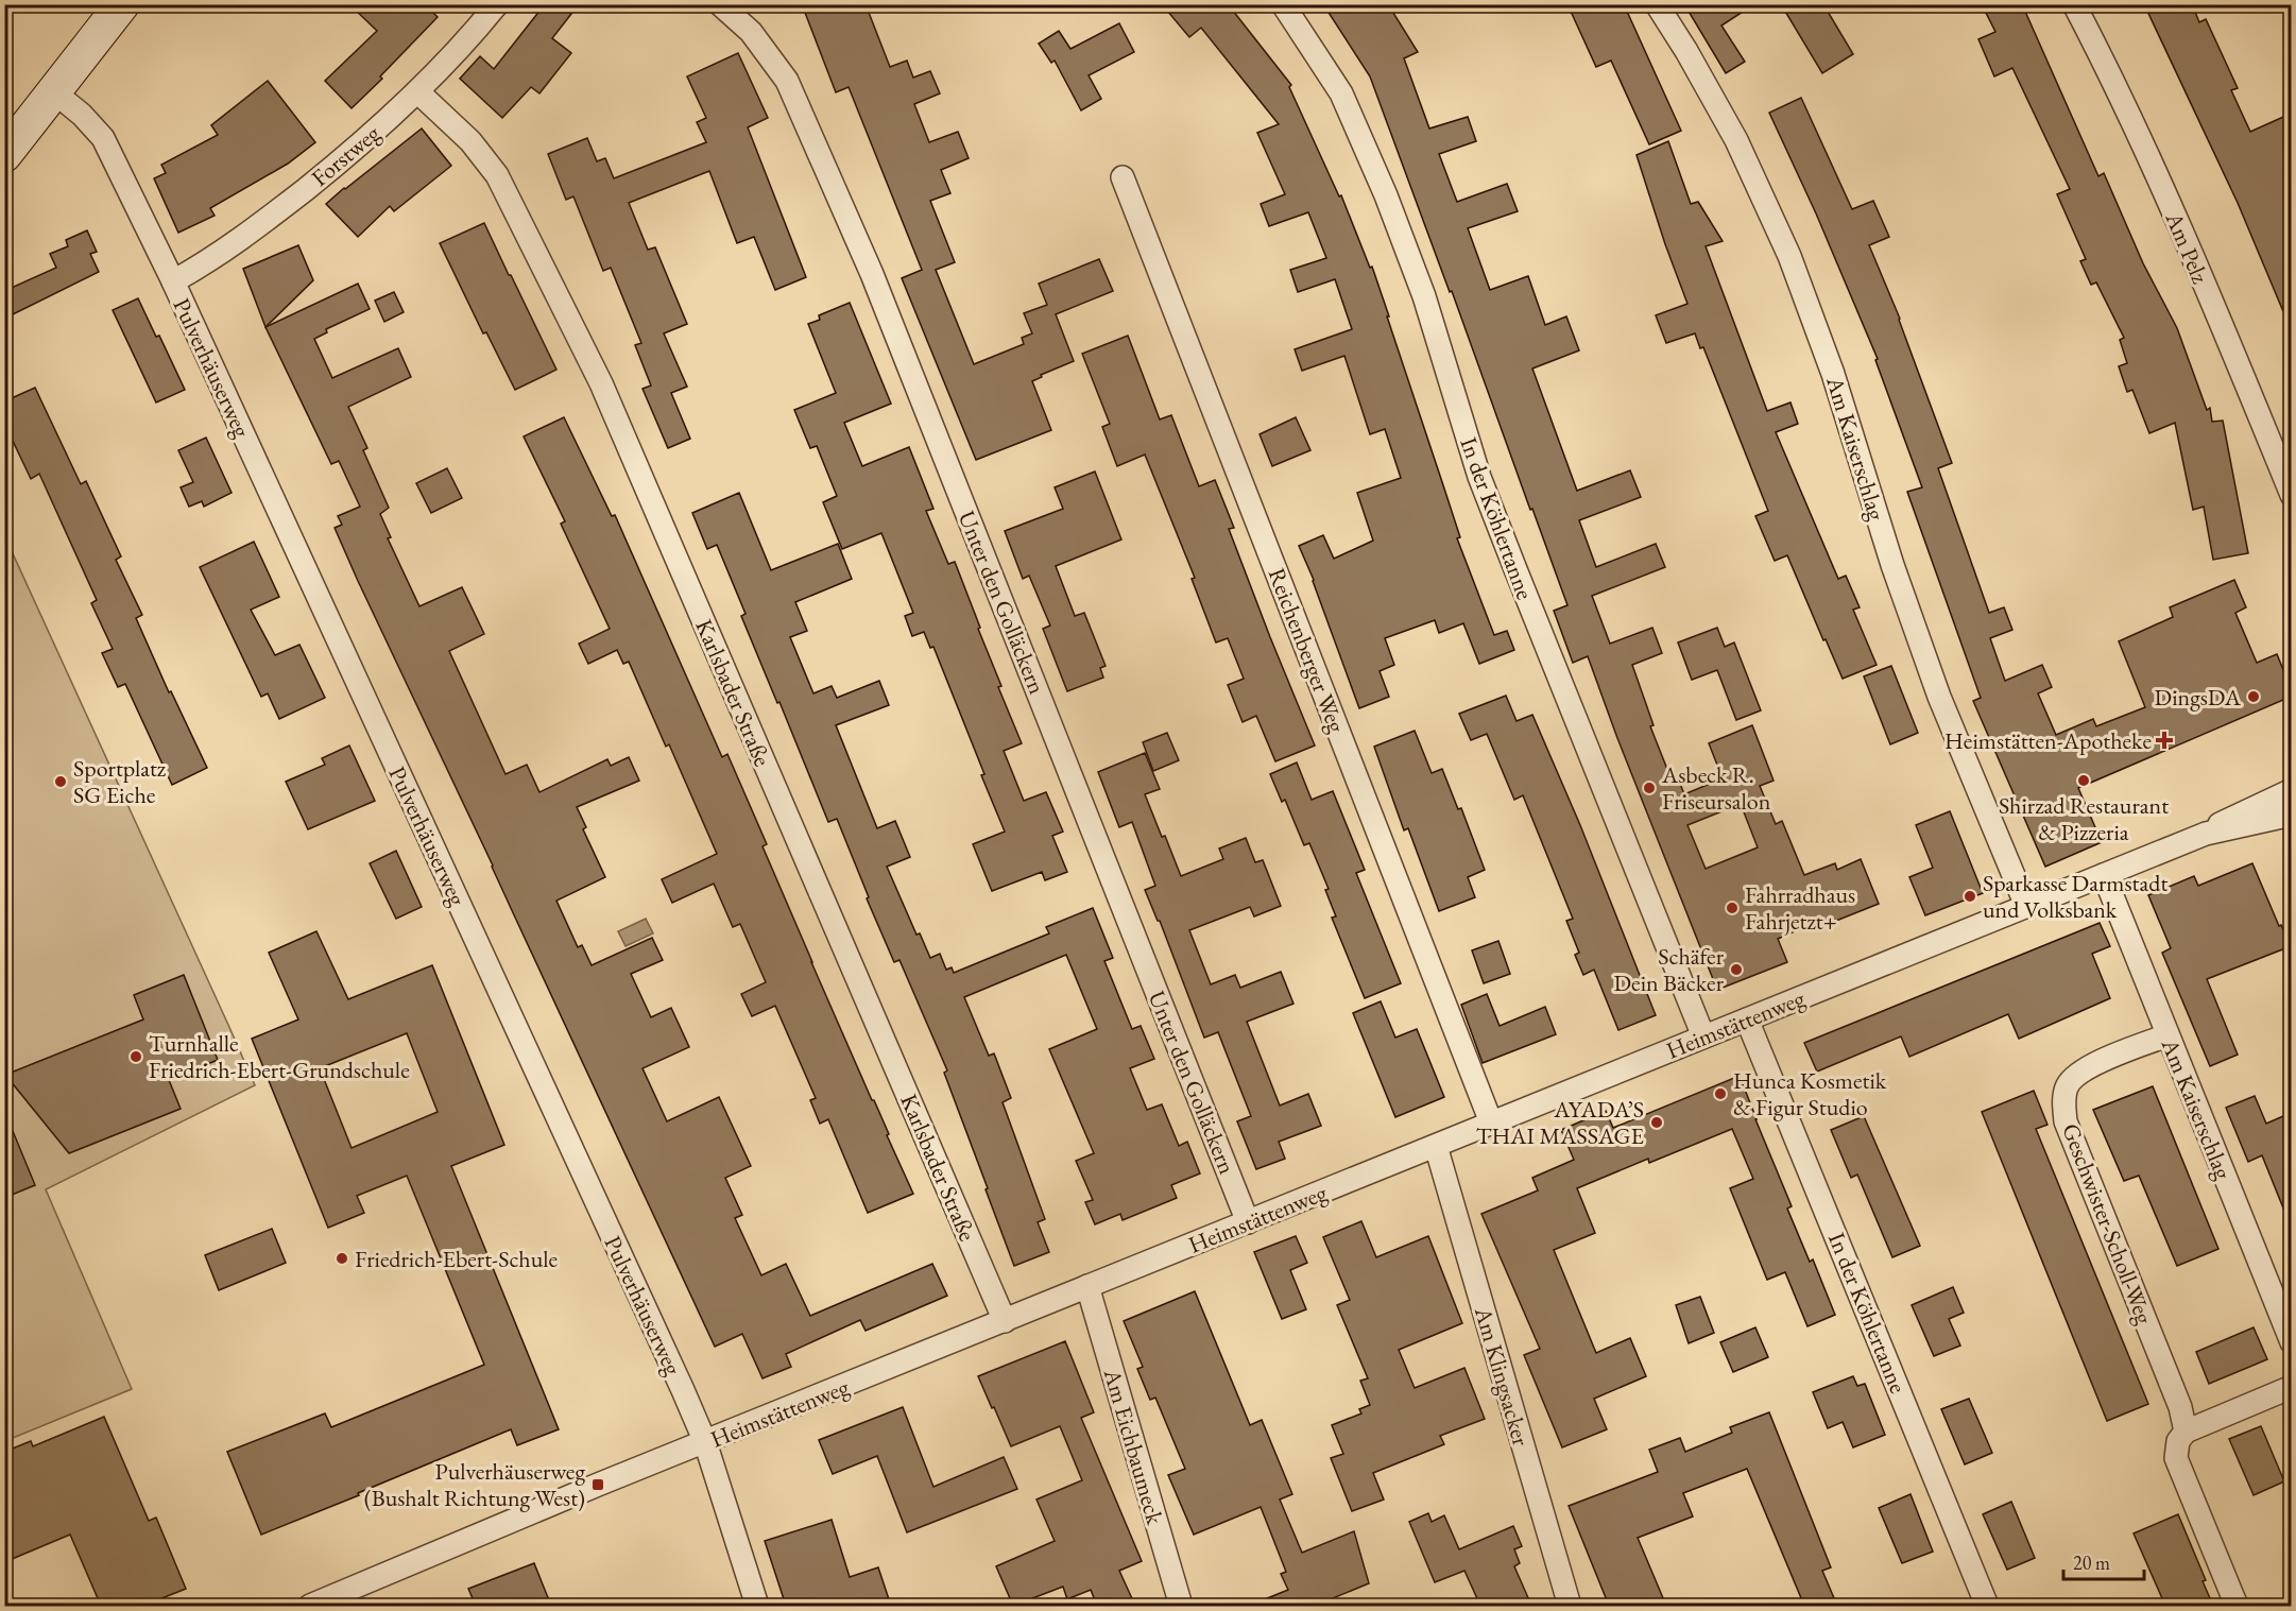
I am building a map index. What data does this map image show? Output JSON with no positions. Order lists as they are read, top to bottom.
{
  "streets": {
    "street": [
      "Forstweg",
      "Am Pelz",
      "Pulverhäuserweg",
      "Am Kaiserschlag",
      "In der Köhlertanne",
      "Unter den Golläckern",
      "Reichenberger Weg",
      "Karlsbader Straße",
      "Heimstättenweg",
      "Geschwister-Scholl-Weg",
      "Am Klingsacker",
      "Am Eichbaumeck"
    ]
  },
  "crossings": [
    ["Forstweg", "Pulverhäuserweg"],
    ["Forstweg", "Karlsbader Straße"],
    ["Pulverhäuserweg", "Heimstättenweg"],
    ["Am Kaiserschlag", "Heimstättenweg"],
    ["Am Kaiserschlag", "Geschwister-Scholl-Weg"],
    ["In der Köhlertanne", "Heimstättenweg"],
    ["Unter den Golläckern", "Heimstättenweg"],
    ["Reichenberger Weg", "Heimstättenweg"],
    ["Karlsbader Straße", "Heimstättenweg"],
    ["Heimstättenweg", "Am Klingsacker"],
    ["Heimstättenweg", "Am Eichbaumeck"]
  ],
  "places": {
    "other": [
      "DingsDA",
      "Shirzad Restaurant & Pizzeria",
      "Sportplatz SG Eiche",
      "Asbeck R. Friseursalon",
      "Sparkasse Darmstadt und Volksbank",
      "Fahrradhaus Fahrjetzt+",
      "Schäfer Dein Bäcker",
      "Turnhalle Friedrich-Ebert-Grundschule",
      "Hunca Kosmetik & Figur Studio",
      "AYADA’S THAI MASSAGE",
      "Friedrich-Ebert-Schule"
    ],
    "health": ["Heimstätten-Apotheke"],
    "transit": ["Pulverhäuserweg (Bushalt Richtung West)"]
  },
  "scale_bar": "20 m"
}
